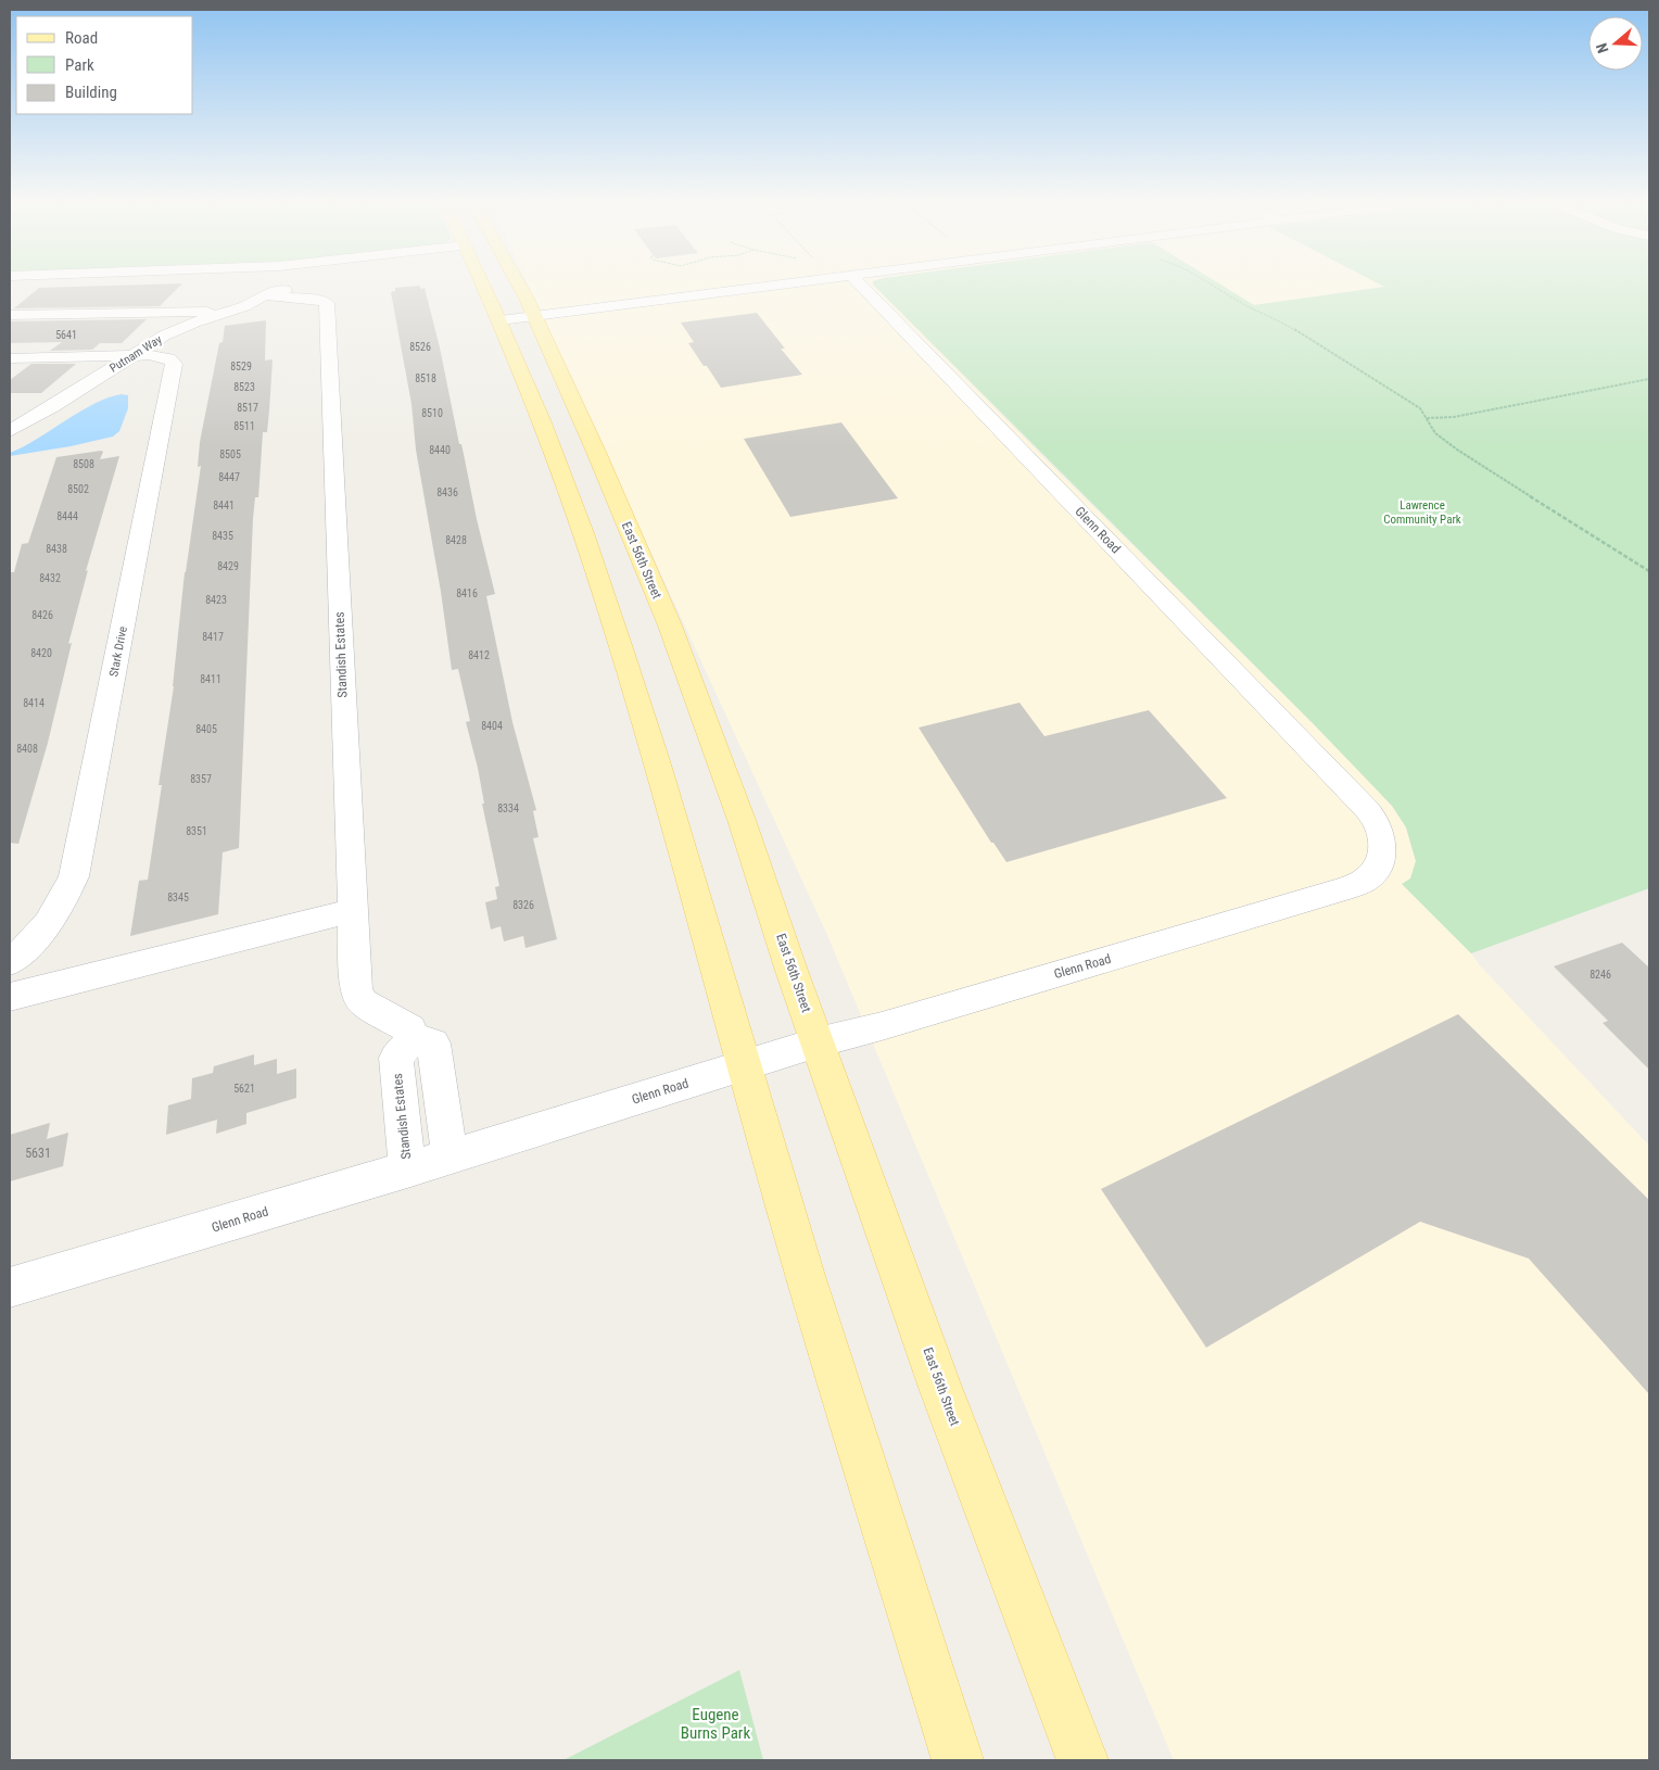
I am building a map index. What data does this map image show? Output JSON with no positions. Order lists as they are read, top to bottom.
{
  "streets": {
    "main road": ["East 56th Street"],
    "street": [
      "Putnam Way",
      "Glenn Road",
      "Stark Drive",
      "Standish Estates"
    ]
  },
  "crossings": [
    ["Putnam Way", "Stark Drive"],
    ["Putnam Way", "Standish Estates"],
    ["Glenn Road", "East 56th Street"],
    ["Glenn Road", "Standish Estates"]
  ],
  "parks": ["Lawrence Community Park", "Eugene Burns Park"],
  "house_numbers": [
    "5641",
    "8526",
    "8529",
    "8518",
    "8523",
    "8517",
    "8510",
    "8511",
    "8440",
    "8505",
    "8508",
    "8447",
    "8502",
    "8436",
    "8441",
    "8444",
    "8435",
    "8428",
    "8438",
    "8429",
    "8432",
    "8416",
    "8423",
    "8426",
    "8417",
    "8420",
    "8412",
    "8411",
    "8414",
    "8404",
    "8405",
    "8408",
    "8357",
    "8334",
    "8351",
    "8345",
    "8326",
    "8246",
    "5621",
    "5631"
  ],
  "legend": ["Road", "Park", "Building"],
  "north": "left"
}
